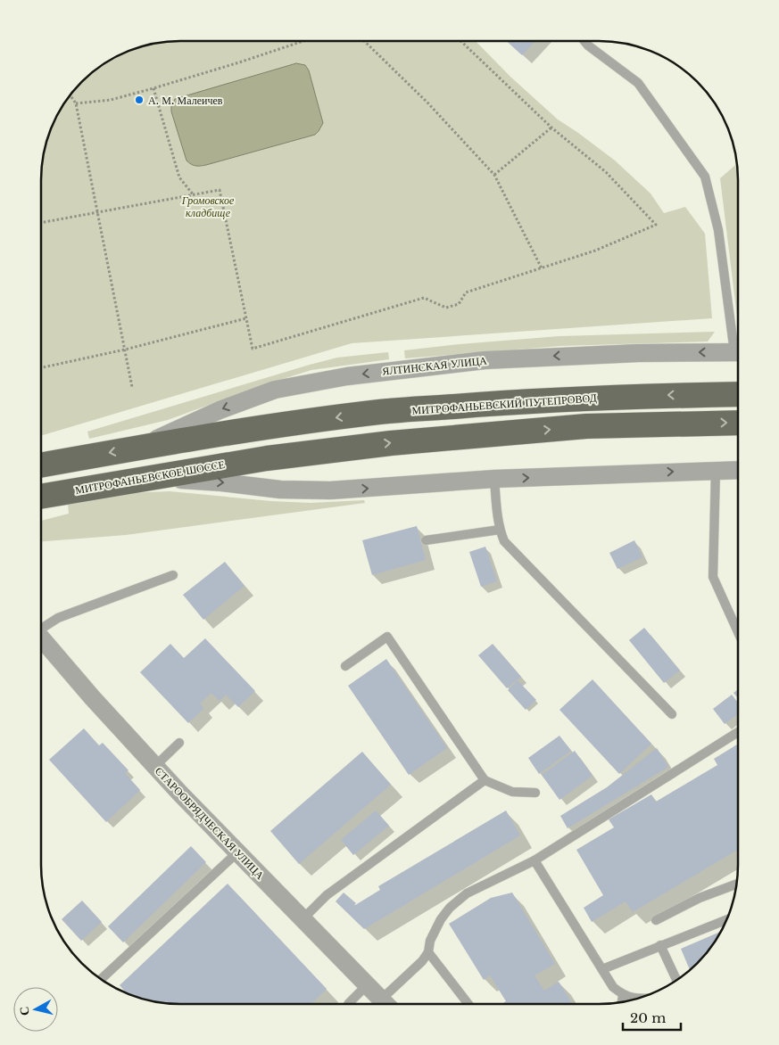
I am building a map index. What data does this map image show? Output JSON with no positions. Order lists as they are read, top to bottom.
{
  "streets": {
    "main road": ["МИТРОФАНЬЕВСКИЙ ПУТЕПРОВОД", "МИТРОФАНЬЕВСКОЕ ШОССЕ"],
    "street": ["ЯЛТИНСКАЯ УЛИЦА", "СТАРООБРЯДЧЕСКАЯ УЛИЦА"]
  },
  "crossings": [
    ["ЯЛТИНСКАЯ УЛИЦА", "МИТРОФАНЬЕВСКИЙ ПУТЕПРОВОД"]
  ],
  "one_way": ["МИТРОФАНЬЕВСКИЙ ПУТЕПРОВОД", "МИТРОФАНЬЕВСКОЕ ШОССЕ"],
  "parks": ["Громовское кладбище"],
  "places": ["А. М. Малеичев"],
  "scale_bar": "20 m",
  "north": "left"
}
